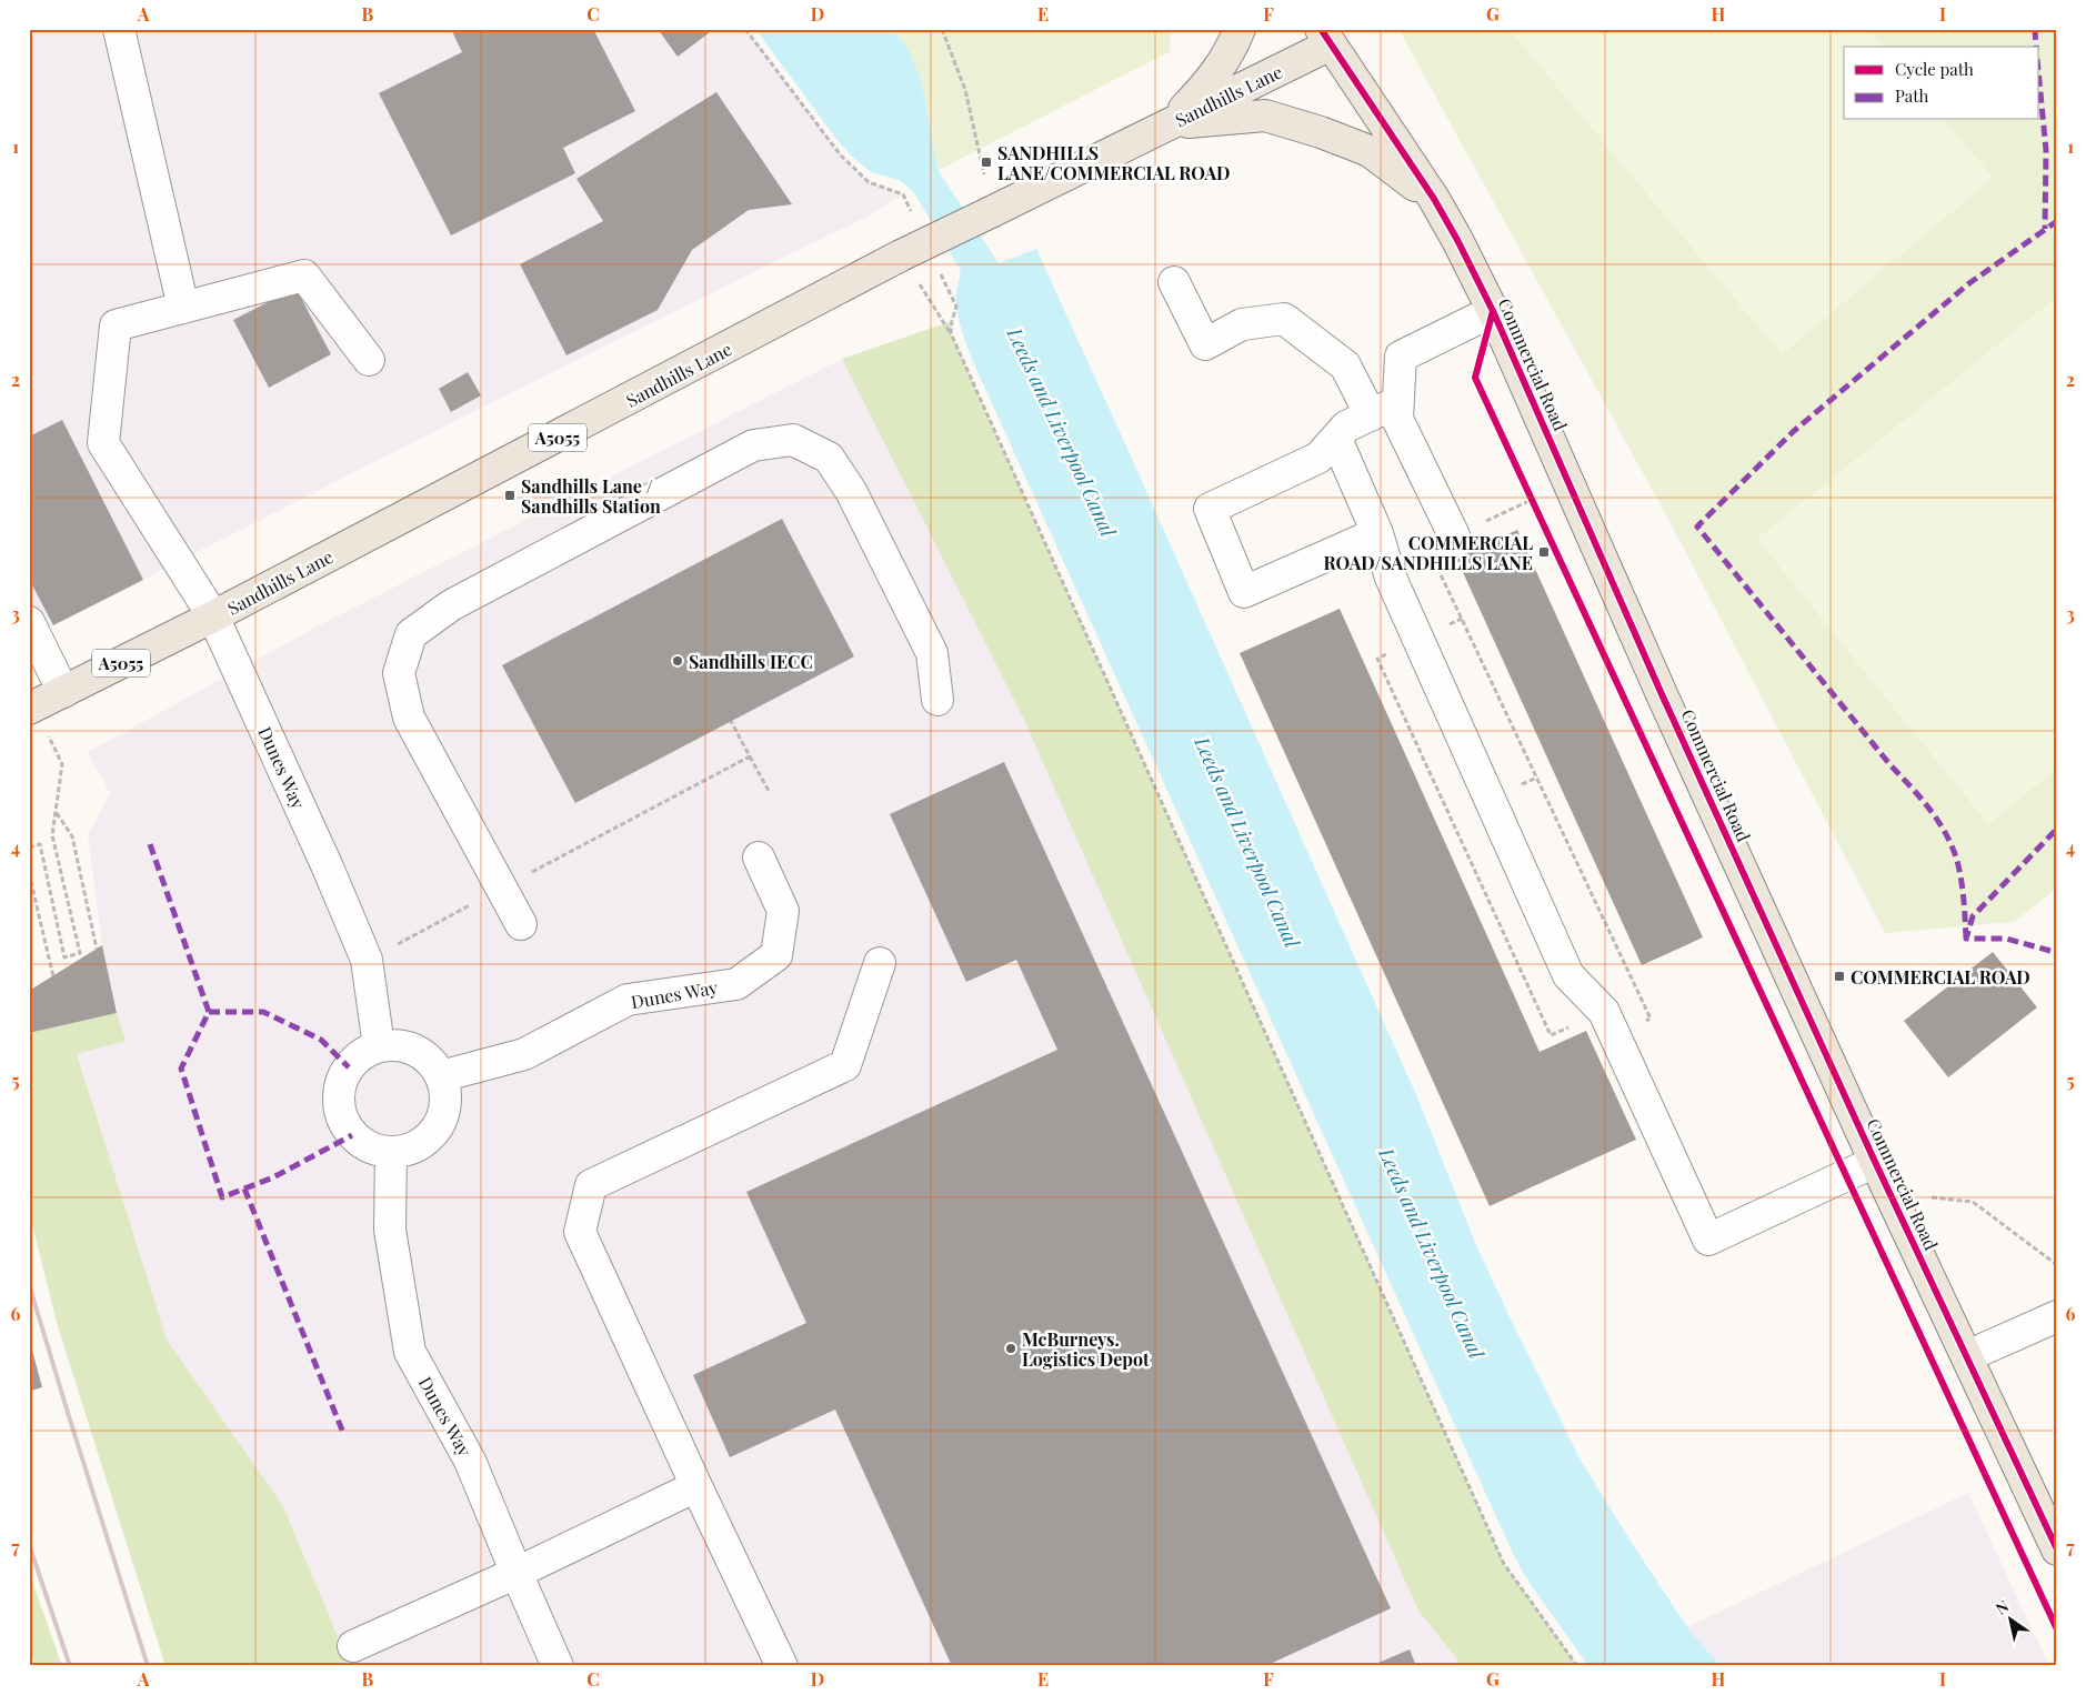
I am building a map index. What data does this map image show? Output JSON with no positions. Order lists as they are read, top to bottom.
{
  "streets": {
    "main road": ["Sandhills Lane", "Commercial Road", "A5055"],
    "street": ["Dunes Way"]
  },
  "crossings": [
    ["Sandhills Lane", "Commercial Road"],
    ["Sandhills Lane", "Dunes Way"]
  ],
  "water": ["Leeds and Liverpool Canal"],
  "places": {
    "transit": [
      "SANDHILLS LANE/COMMERCIAL ROAD",
      "Sandhills Lane / Sandhills Station",
      "COMMERCIAL ROAD/SANDHILLS LANE",
      "COMMERCIAL ROAD"
    ],
    "other": ["Sandhills IECC", "McBurneys. Logistics Depot"]
  },
  "legend": ["Cycle path", "Path"],
  "north": "top left",
  "grid": {
    "columns": [
      "A",
      "B",
      "C",
      "D",
      "E",
      "F",
      "G",
      "H",
      "I"
    ],
    "rows": [
      "1",
      "2",
      "3",
      "4",
      "5",
      "6",
      "7"
    ]
  }
}
